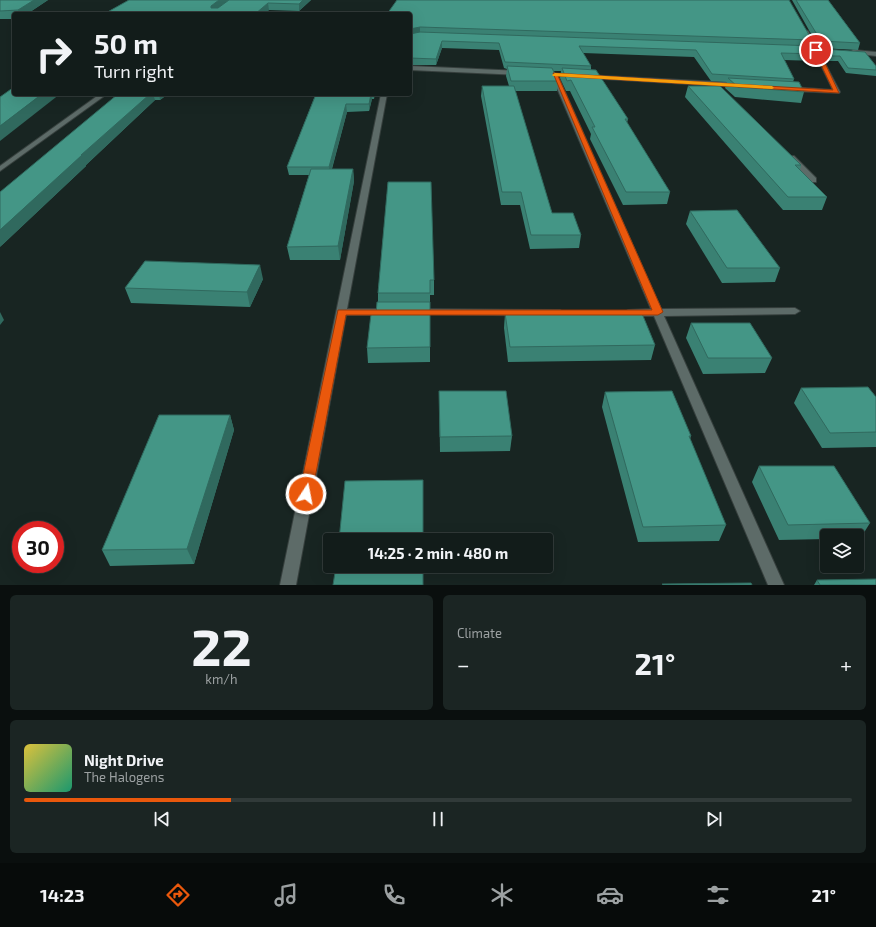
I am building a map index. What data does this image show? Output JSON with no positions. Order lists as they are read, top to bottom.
{
  "page": {
    "turn": ["50 m", "Turn right"],
    "limit": "30",
    "trip": "14:25 · 2 min · 480 m",
    "tile": [
      ["22", "km/h"],
      "Climate"
    ],
    "heat": ["−", "21°", "+"],
    "song": ["Night Drive", "The Halogens"],
    "tabs": ["14:23", "21°"]
  }
}
